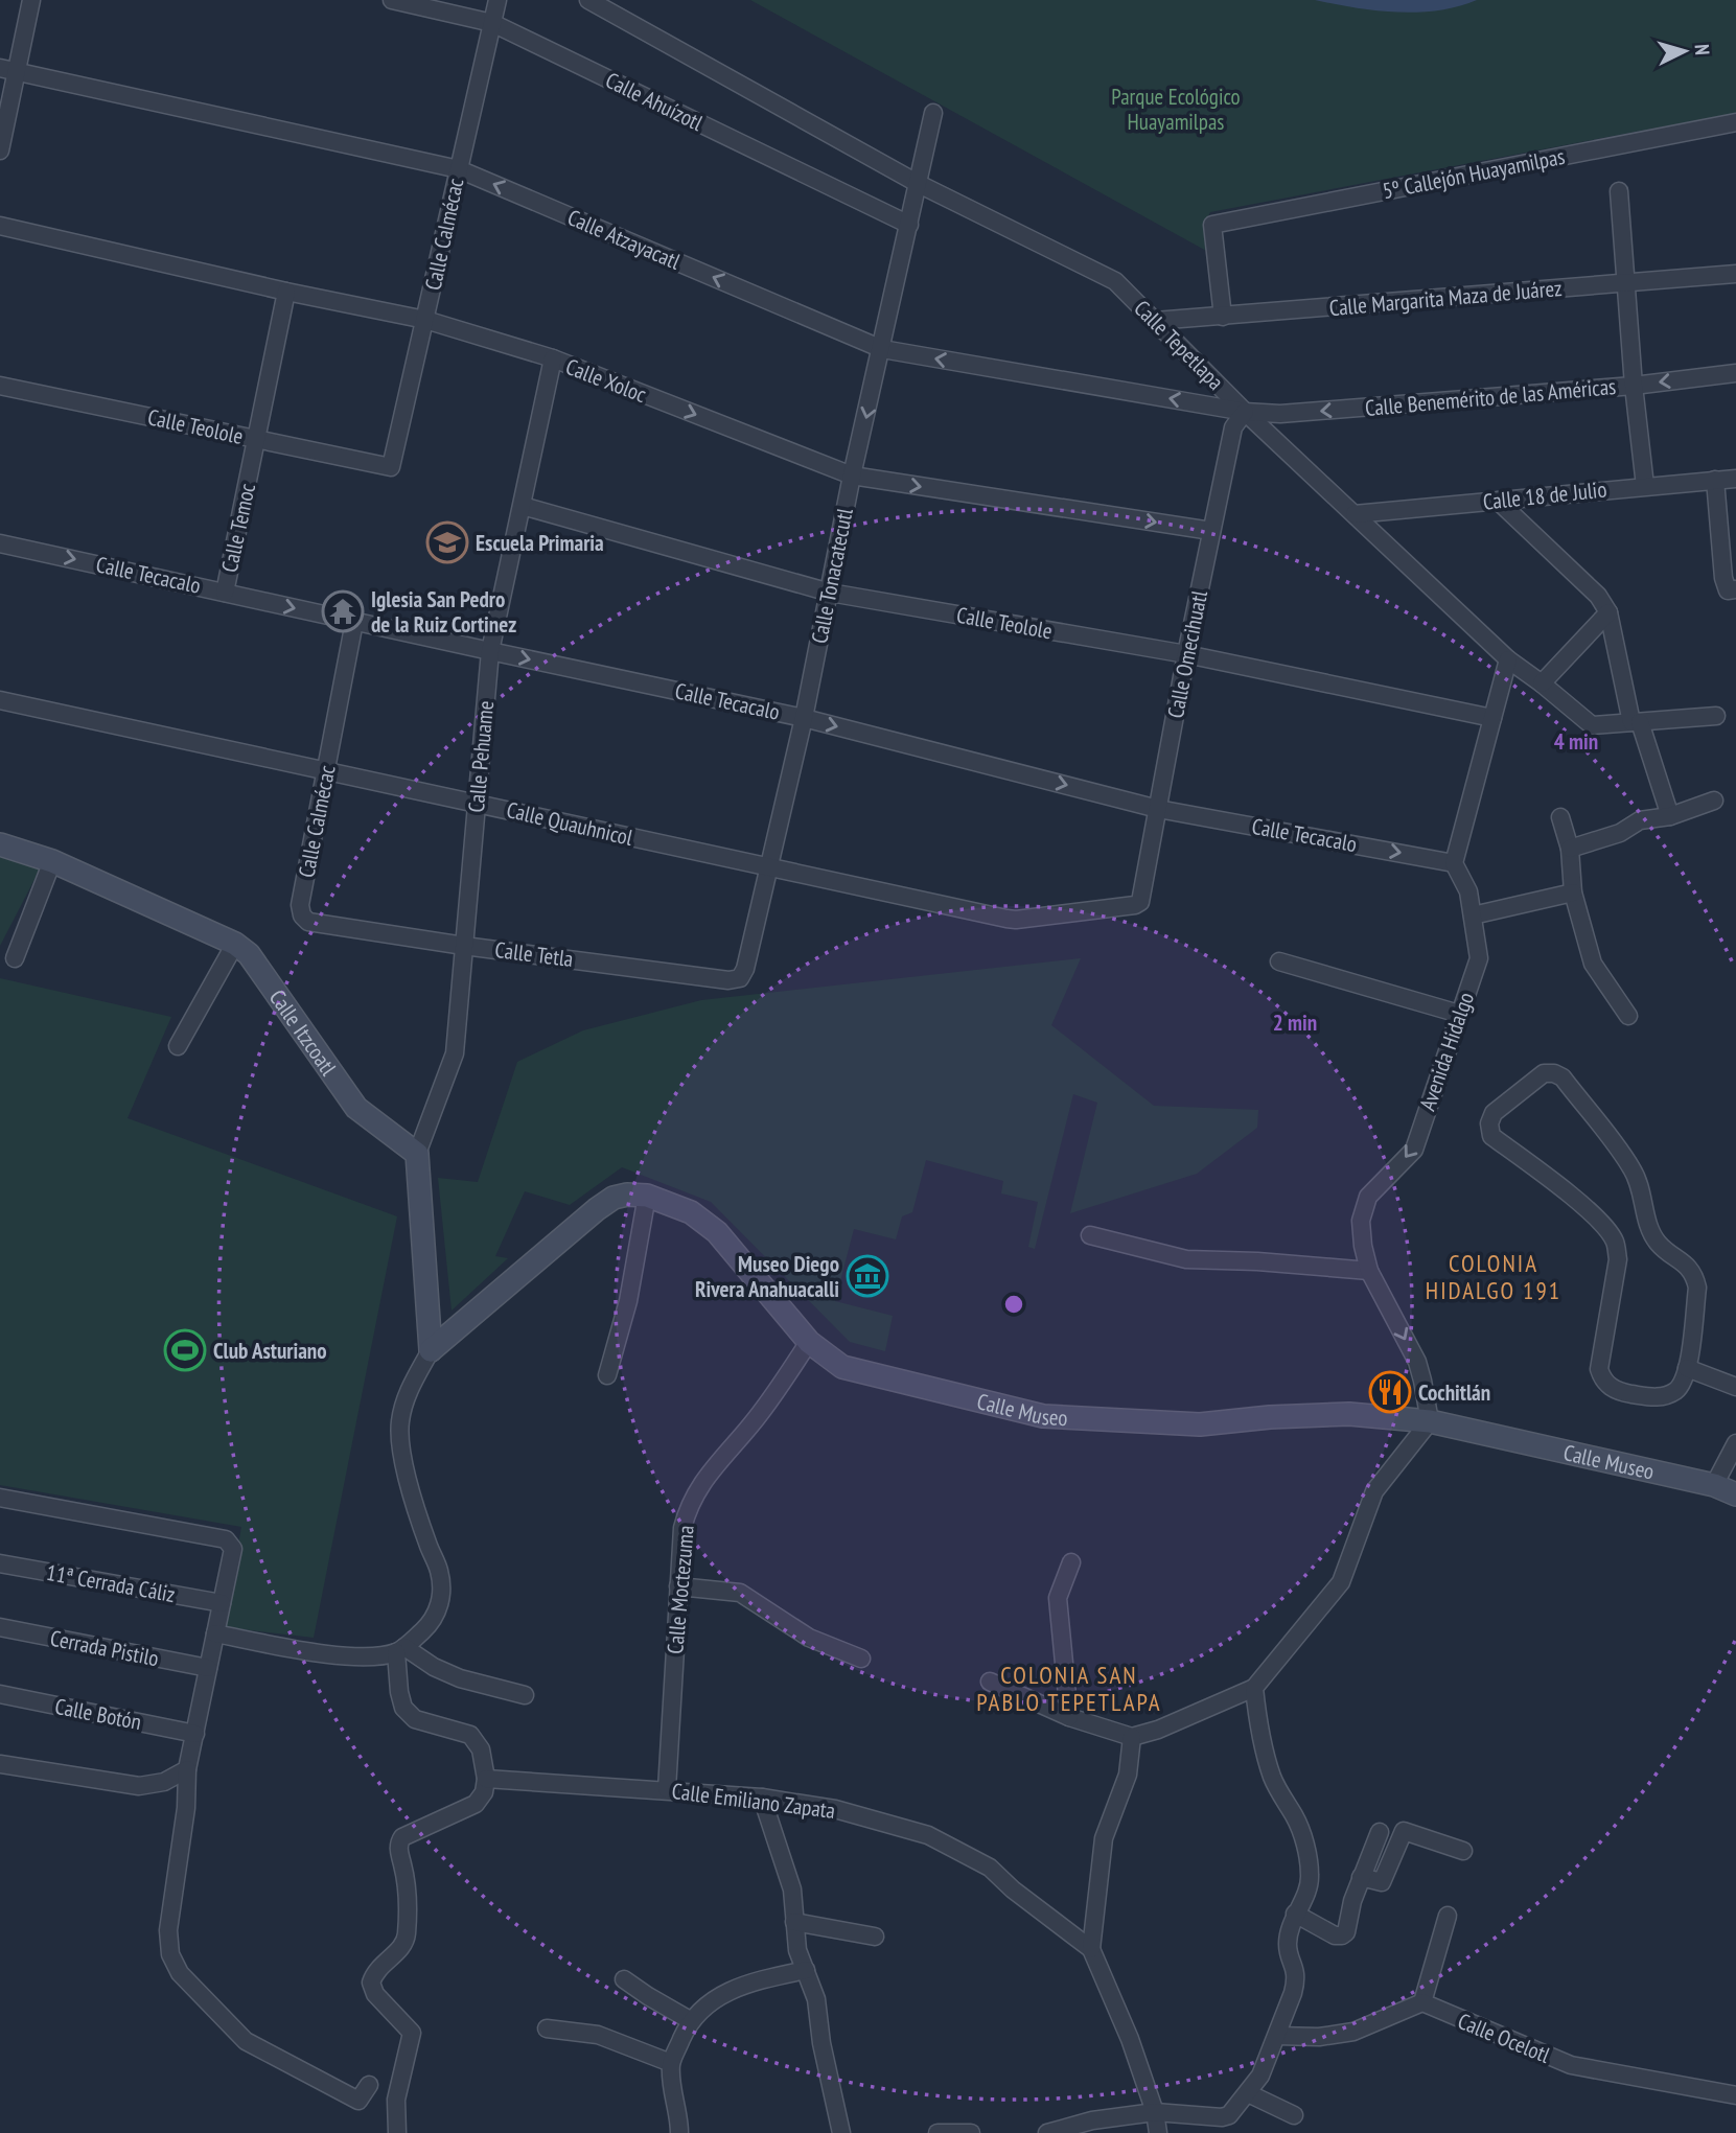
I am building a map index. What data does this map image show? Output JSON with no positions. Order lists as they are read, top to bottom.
{
  "streets": {
    "street": [
      "Calle Ahuízotl",
      "5º Callejón Huayamilpas",
      "Calle Calmécac",
      "Calle Atzayacatl",
      "Calle Margarita Maza de Juárez",
      "Calle Tepetlapa",
      "Calle Xoloc",
      "Calle Benemérito de las Américas",
      "Calle Teolole",
      "Calle 18 de Julio",
      "Calle Temoc",
      "Calle Tecacalo",
      "Calle Tonacatecutl",
      "Calle Omecihuatl",
      "Calle Pehuame",
      "Calle Quauhnicol",
      "Calle Tetla",
      "Calle Itzcoatl",
      "Avenida Hidalgo",
      "Calle Museo",
      "11ª Cerrada Cáliz",
      "Calle Moctezuma",
      "Cerrada Pistilo",
      "Calle Botón",
      "Calle Emiliano Zapata",
      "Calle Ocelotl"
    ]
  },
  "crossings": [
    ["Calle Ahuízotl", "Calle Calmécac"],
    ["Calle Ahuízotl", "Calle Tonacatecutl"],
    ["5º Callejón Huayamilpas", "Calle Margarita Maza de Juárez"],
    ["Calle Calmécac", "Calle Atzayacatl"],
    ["Calle Calmécac", "Calle Xoloc"],
    ["Calle Calmécac", "Calle Teolole"],
    ["Calle Calmécac", "Calle Tecacalo"],
    ["Calle Calmécac", "Calle Quauhnicol"],
    ["Calle Calmécac", "Calle Tetla"],
    ["Calle Atzayacatl", "Calle Tepetlapa"],
    ["Calle Atzayacatl", "Calle Benemérito de las Américas"],
    ["Calle Atzayacatl", "Calle Tonacatecutl"],
    ["Calle Atzayacatl", "Calle Omecihuatl"],
    ["Calle Margarita Maza de Juárez", "Calle Tepetlapa"],
    ["Calle Tepetlapa", "Calle Benemérito de las Américas"],
    ["Calle Tepetlapa", "Calle 18 de Julio"],
    ["Calle Tepetlapa", "Calle Tonacatecutl"],
    ["Calle Tepetlapa", "Calle Omecihuatl"],
    ["Calle Xoloc", "Calle Temoc"],
    ["Calle Xoloc", "Calle Tonacatecutl"],
    ["Calle Xoloc", "Calle Omecihuatl"],
    ["Calle Xoloc", "Calle Pehuame"],
    ["Calle Benemérito de las Américas", "Calle Omecihuatl"],
    ["Calle Teolole", "Calle Temoc"],
    ["Calle Teolole", "Calle Tonacatecutl"],
    ["Calle Teolole", "Calle Omecihuatl"],
    ["Calle Teolole", "Calle Pehuame"],
    ["Calle Temoc", "Calle Tecacalo"],
    ["Calle Tecacalo", "Calle Tonacatecutl"],
    ["Calle Tecacalo", "Calle Omecihuatl"],
    ["Calle Tecacalo", "Calle Pehuame"],
    ["Calle Tecacalo", "Avenida Hidalgo"],
    ["Calle Tonacatecutl", "Calle Quauhnicol"],
    ["Calle Tonacatecutl", "Calle Tetla"],
    ["Calle Omecihuatl", "Calle Quauhnicol"],
    ["Calle Pehuame", "Calle Quauhnicol"],
    ["Calle Pehuame", "Calle Tetla"],
    ["Calle Pehuame", "Calle Itzcoatl"],
    ["Avenida Hidalgo", "Calle Museo"],
    ["Calle Museo", "Calle Moctezuma"],
    ["Calle Moctezuma", "Calle Emiliano Zapata"]
  ],
  "one_way": [
    "Calle Atzayacatl",
    "Calle Xoloc",
    "Calle Benemérito de las Américas",
    "Calle Tecacalo",
    "Avenida Hidalgo"
  ],
  "districts": ["COLONIA HIDALGO 191", "COLONIA SAN PABLO TEPETLAPA"],
  "parks": ["Parque Ecológico Huayamilpas"],
  "places": {
    "school or university": ["Escuela Primaria"],
    "temple": ["Iglesia San Pedro de la Ruiz Cortinez"],
    "museum": ["Museo Diego Rivera Anahuacalli"],
    "sports": ["Club Asturiano"],
    "restaurant": ["Cochitlán"]
  },
  "north": "right",
  "rings": ["4 min", "2 min"]
}
